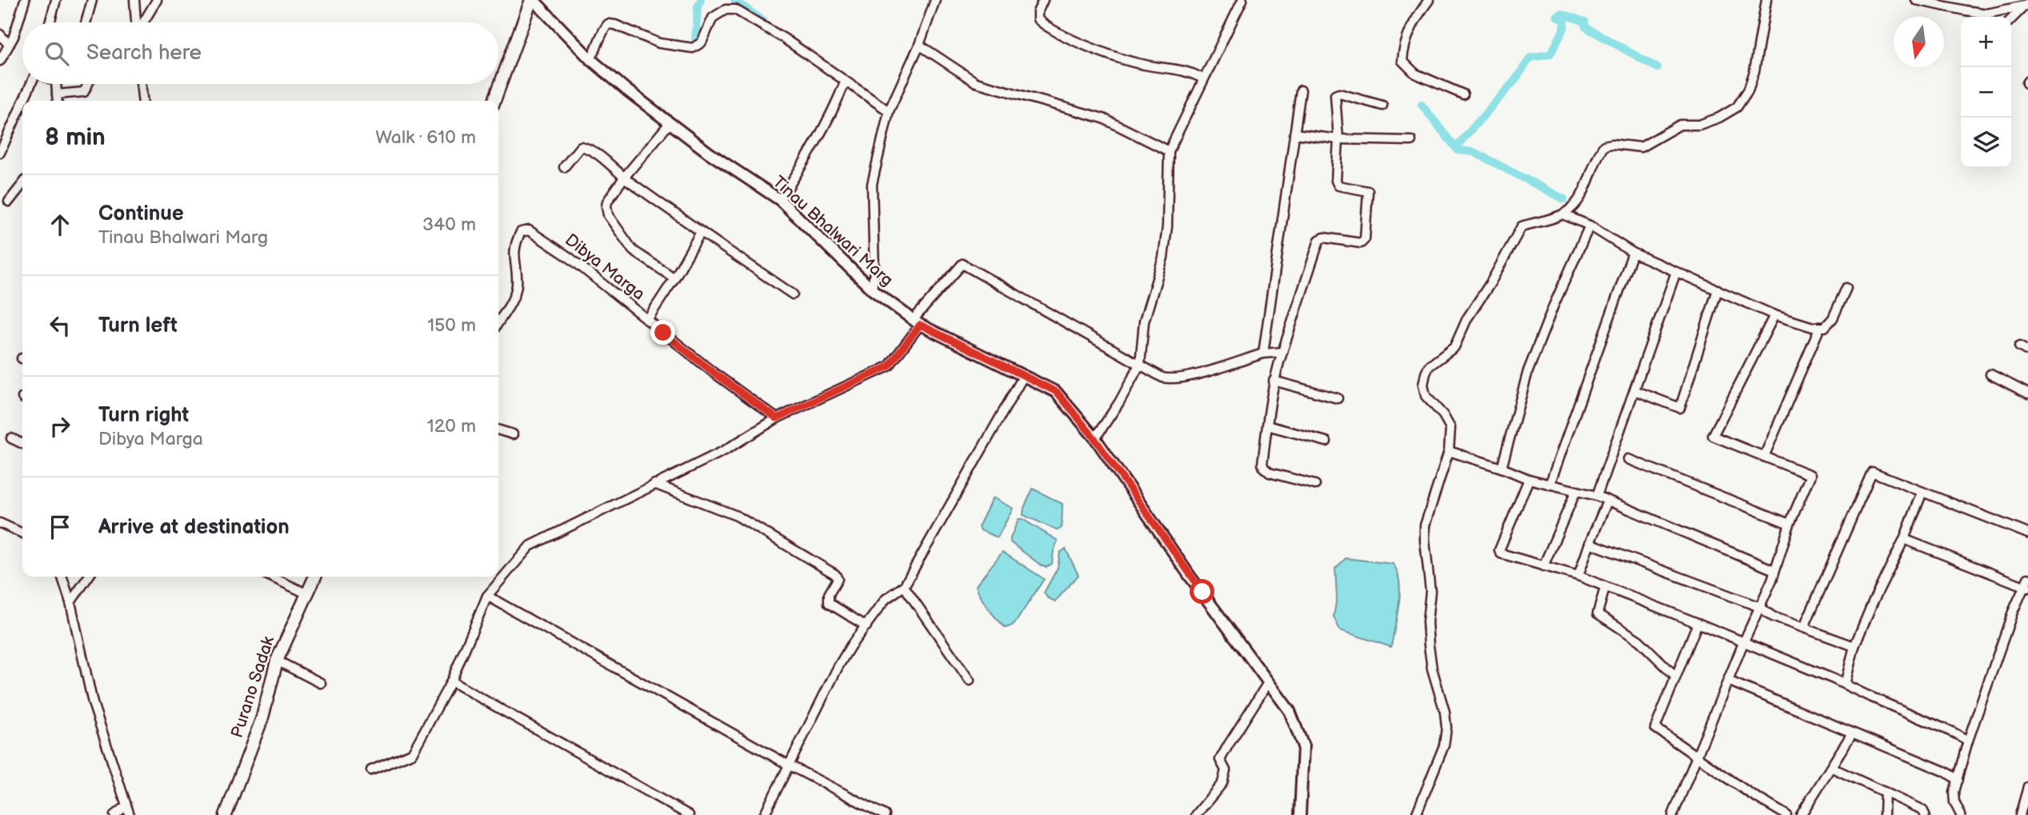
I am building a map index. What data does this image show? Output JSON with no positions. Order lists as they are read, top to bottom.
{
  "streets": {
    "main road": ["Purano Sadak"],
    "street": ["Tinau Bhalwari Marg", "Dibya Marga"]
  },
  "north": "bottom",
  "page": {
    "map_buttons": ["+", "−"],
    "search": "Search here",
    "heading": ["8 min", "Walk · 610 m"],
    "list": [
      ["Continue", "Tinau Bhalwari Marg", "340 m"],
      ["Turn left", "150 m"],
      ["Turn right", "Dibya Marga", "120 m"],
      "Arrive at destination"
    ]
  }
}
